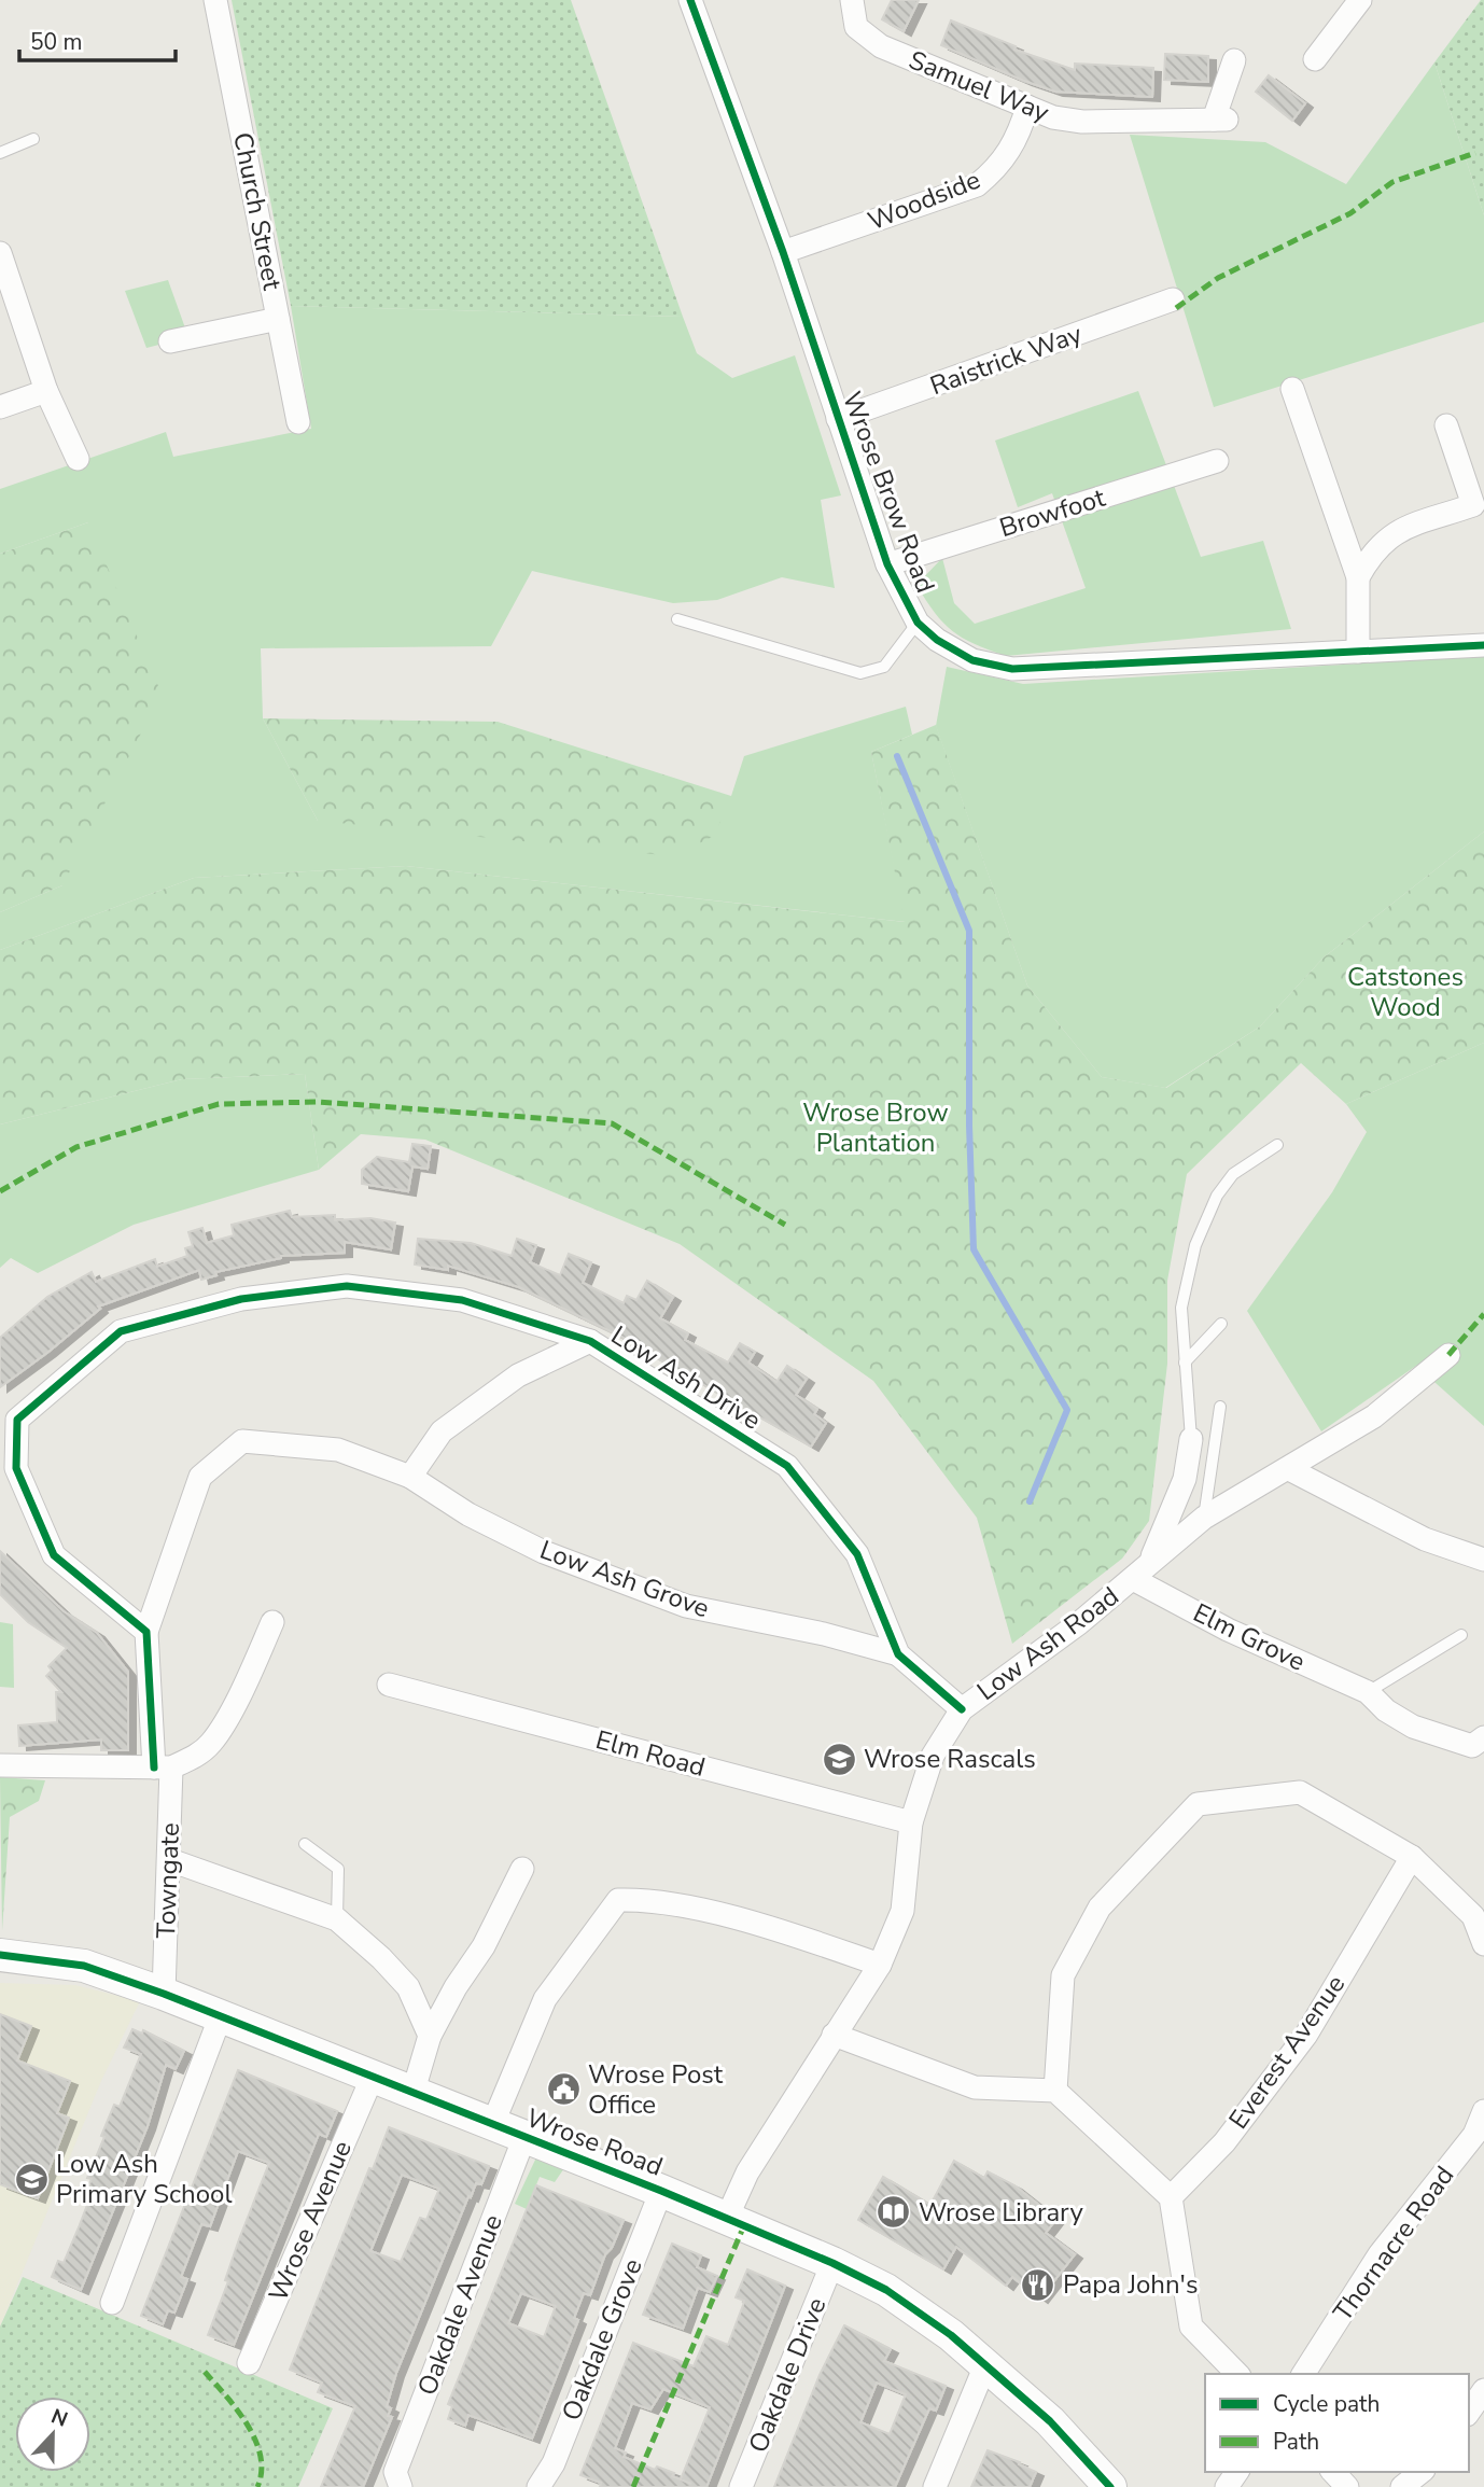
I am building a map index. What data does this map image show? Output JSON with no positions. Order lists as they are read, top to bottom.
{
  "streets": {
    "street": [
      "Samuel Way",
      "Woodside",
      "Church Street",
      "Raistrick Way",
      "Wrose Brow Road",
      "Browfoot",
      "Low Ash Drive",
      "Low Ash Grove",
      "Elm Grove",
      "Low Ash Road",
      "Elm Road",
      "Towngate",
      "Everest Avenue",
      "Wrose Road",
      "Wrose Avenue",
      "Thornacre Road",
      "Oakdale Avenue",
      "Oakdale Grove",
      "Oakdale Drive"
    ]
  },
  "crossings": [
    ["Samuel Way", "Woodside"],
    ["Woodside", "Wrose Brow Road"],
    ["Raistrick Way", "Wrose Brow Road"],
    ["Wrose Brow Road", "Browfoot"],
    ["Low Ash Drive", "Low Ash Grove"],
    ["Low Ash Drive", "Low Ash Road"],
    ["Elm Grove", "Low Ash Road"],
    ["Low Ash Road", "Elm Road"],
    ["Low Ash Road", "Wrose Road"],
    ["Towngate", "Wrose Road"],
    ["Wrose Road", "Wrose Avenue"],
    ["Wrose Road", "Oakdale Avenue"],
    ["Wrose Road", "Oakdale Grove"],
    ["Wrose Road", "Oakdale Drive"]
  ],
  "parks": ["Catstones Wood", "Wrose Brow Plantation"],
  "places": {
    "school or university": ["Wrose Rascals", "Low Ash Primary School"],
    "public building": ["Wrose Post Office"],
    "library": ["Wrose Library"],
    "restaurant": ["Papa John's"]
  },
  "legend": ["Cycle path", "Path"],
  "scale_bar": "50 m",
  "north": "top"
}
